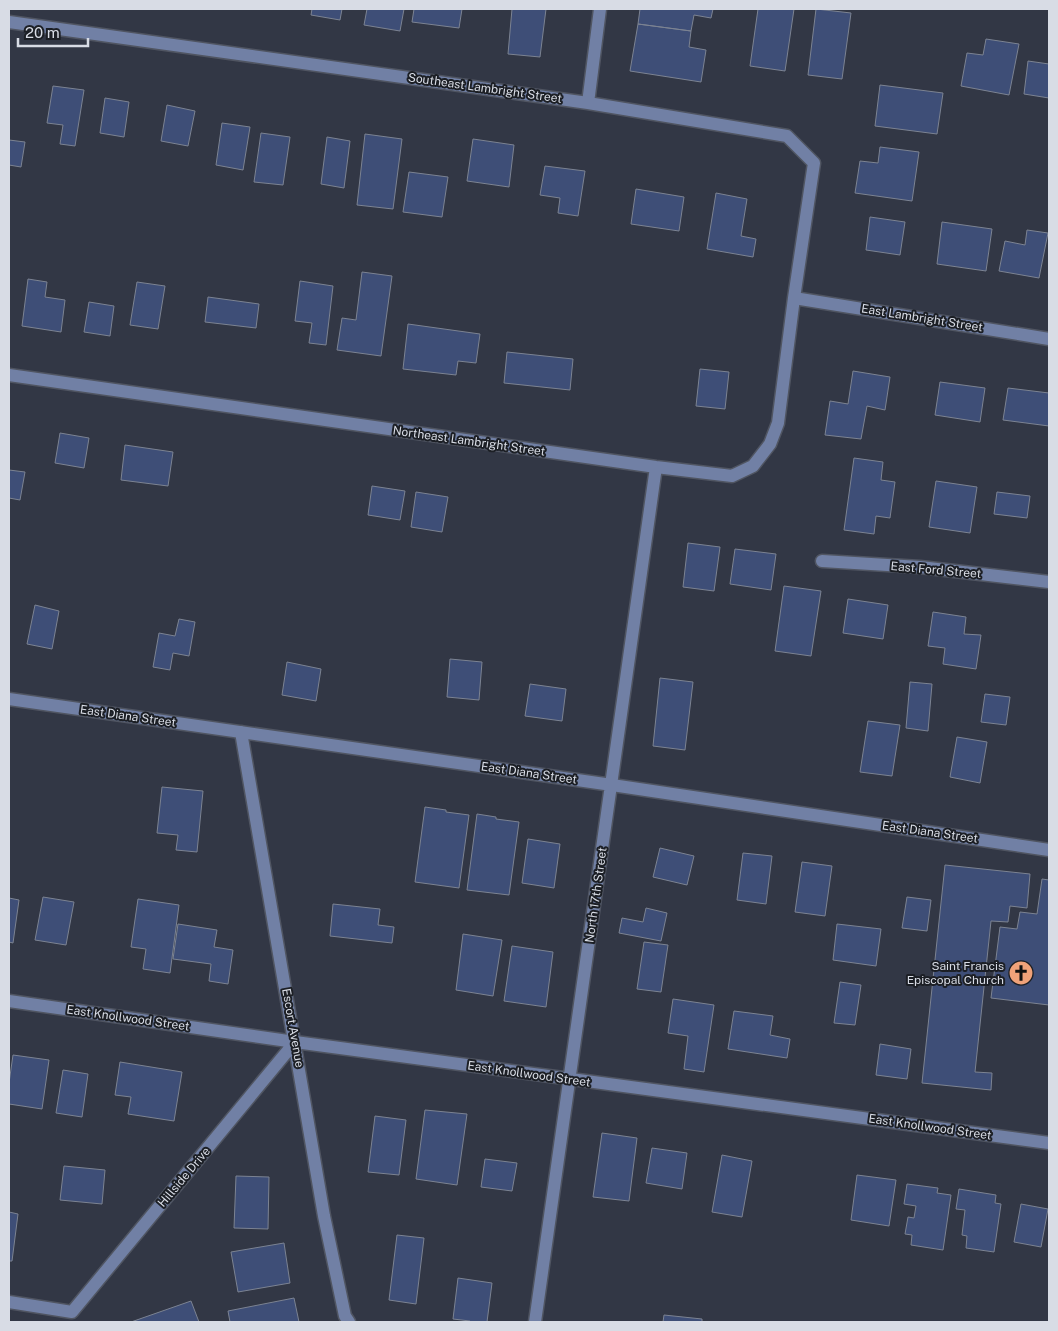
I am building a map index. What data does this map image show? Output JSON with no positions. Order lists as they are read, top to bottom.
{
  "streets": {
    "street": [
      "Southeast Lambright Street",
      "East Lambright Street",
      "Northeast Lambright Street",
      "East Ford Street",
      "East Diana Street",
      "North 17th Street",
      "East Knollwood Street",
      "Escort Avenue",
      "Hillside Drive"
    ]
  },
  "crossings": [
    ["Southeast Lambright Street", "East Lambright Street"],
    ["Southeast Lambright Street", "Northeast Lambright Street"],
    ["East Lambright Street", "Northeast Lambright Street"],
    ["Northeast Lambright Street", "North 17th Street"],
    ["East Diana Street", "North 17th Street"],
    ["East Diana Street", "Escort Avenue"],
    ["North 17th Street", "East Knollwood Street"],
    ["East Knollwood Street", "Escort Avenue"],
    ["East Knollwood Street", "Hillside Drive"],
    ["Escort Avenue", "Hillside Drive"]
  ],
  "places": {
    "church": ["Saint Francis Episcopal Church"]
  },
  "scale_bar": "20 m"
}
